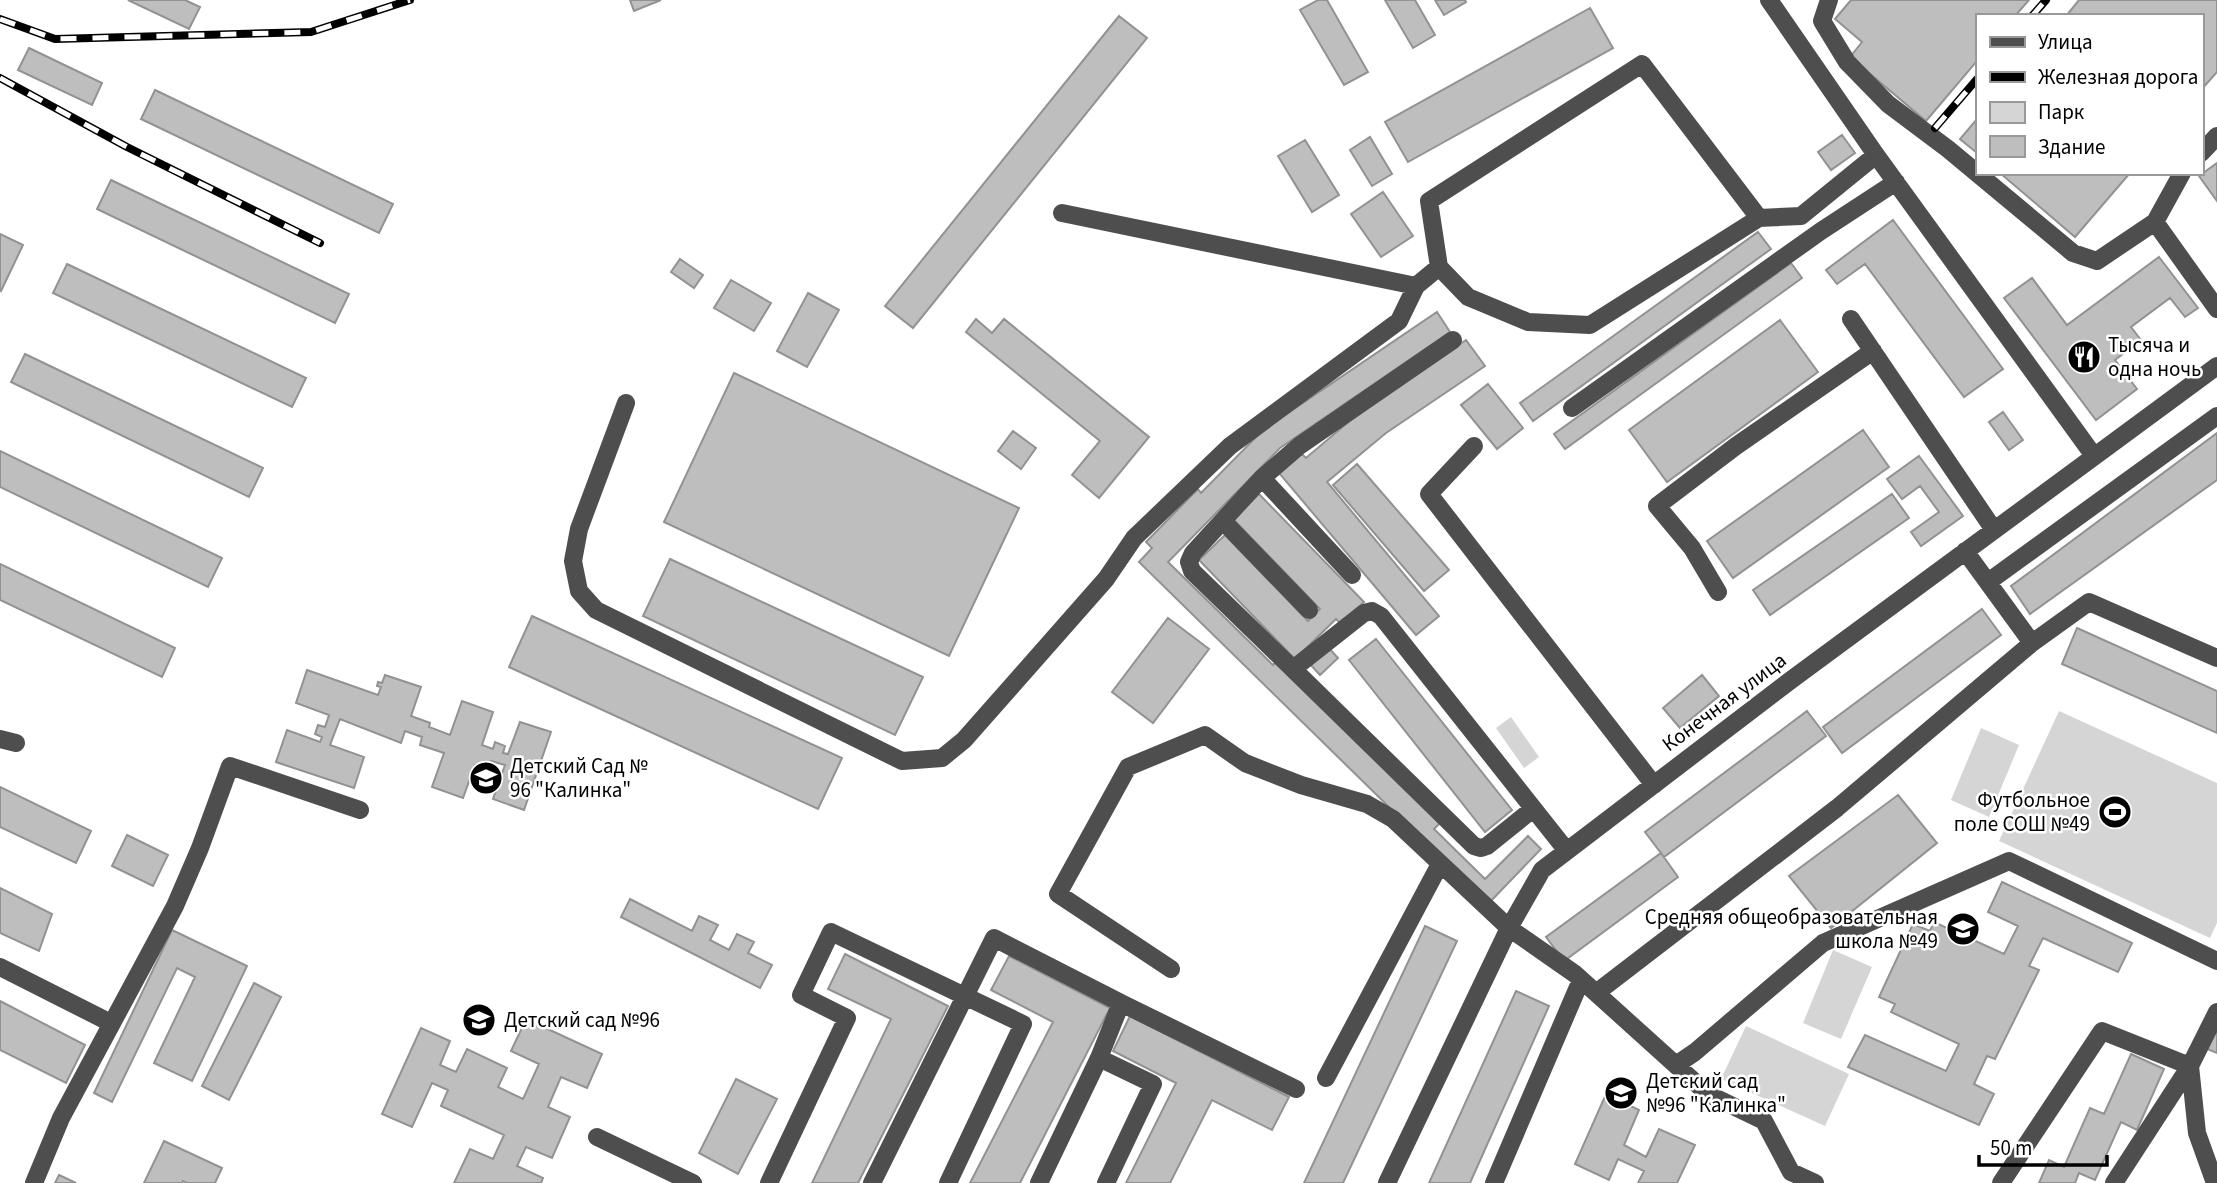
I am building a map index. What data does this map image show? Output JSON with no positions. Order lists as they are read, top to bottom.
{
  "streets": {
    "street": ["Конечная улица"]
  },
  "places": {
    "restaurant": ["Тысяча и одна ночь"],
    "school or university": [
      "Детский Сад № 96 \"Калинка\"",
      "Средняя общеобразовательная школа №49",
      "Детский сад №96",
      "Детский сад №96 \"Калинка\""
    ],
    "sports": ["Футбольное поле СОШ №49"]
  },
  "legend": [
    "Улица",
    "Железная дорога",
    "Парк",
    "Здание"
  ],
  "scale_bar": "50 m"
}
